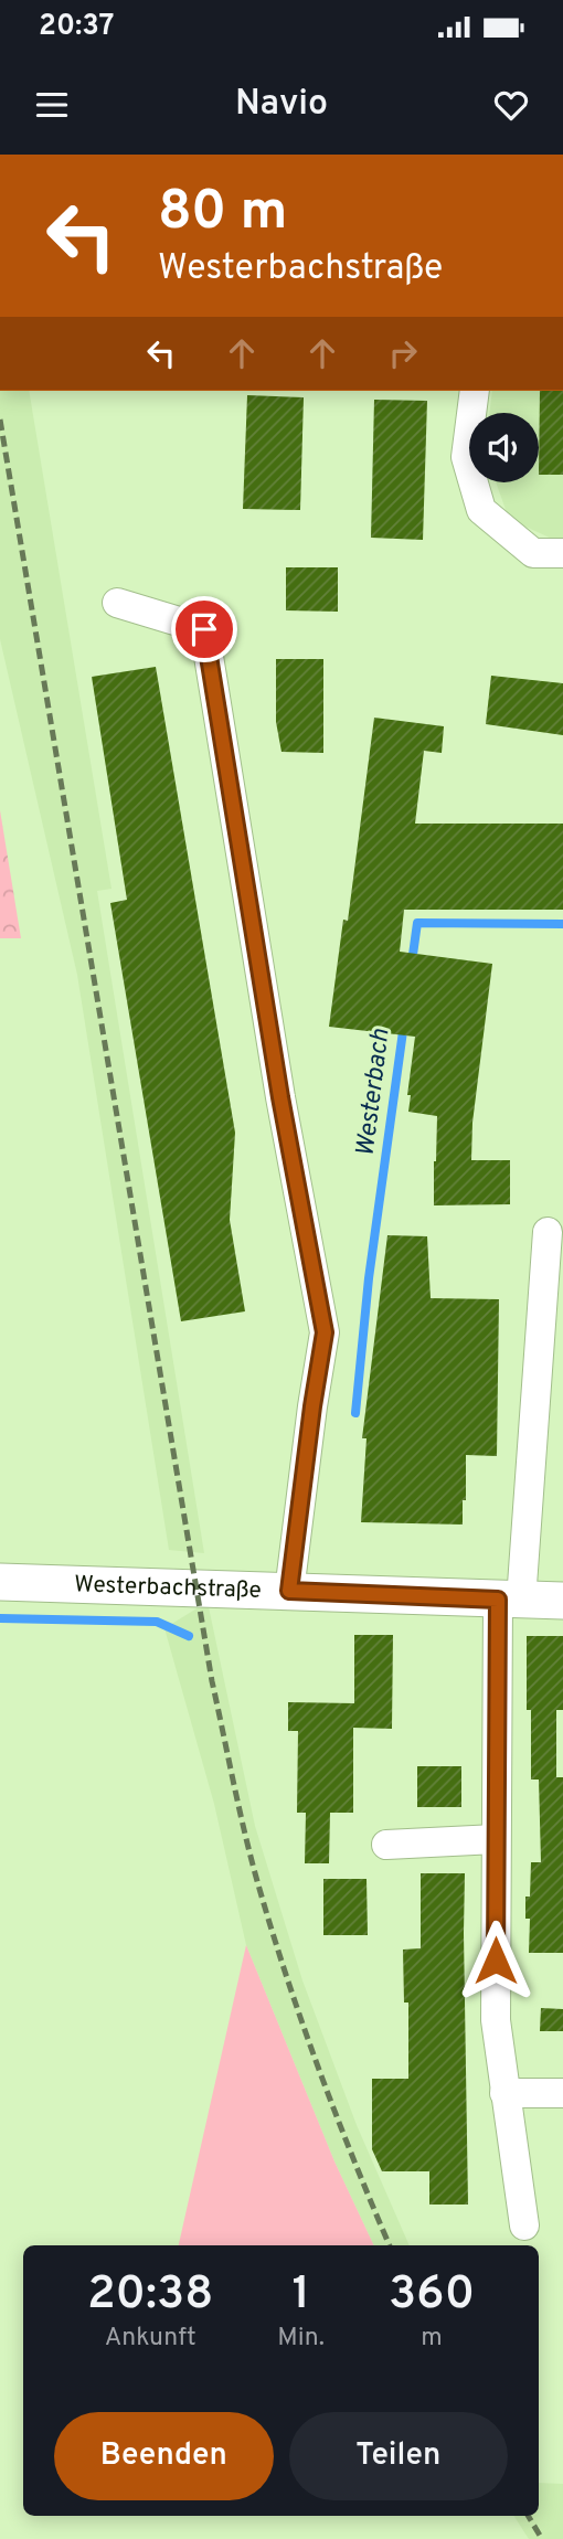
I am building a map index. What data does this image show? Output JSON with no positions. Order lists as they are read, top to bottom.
{
  "streets": {
    "main road": ["Westerbachstraße"]
  },
  "water": ["Westerbach"],
  "page": {
    "status": "20:37",
    "header": "Navio",
    "turn": ["80 m", "Westerbachstraße"],
    "eta": [
      "20:38",
      "Ankunft",
      "1",
      "Min.",
      "360",
      "m"
    ],
    "buttons": ["Beenden", "Teilen"]
  }
}
